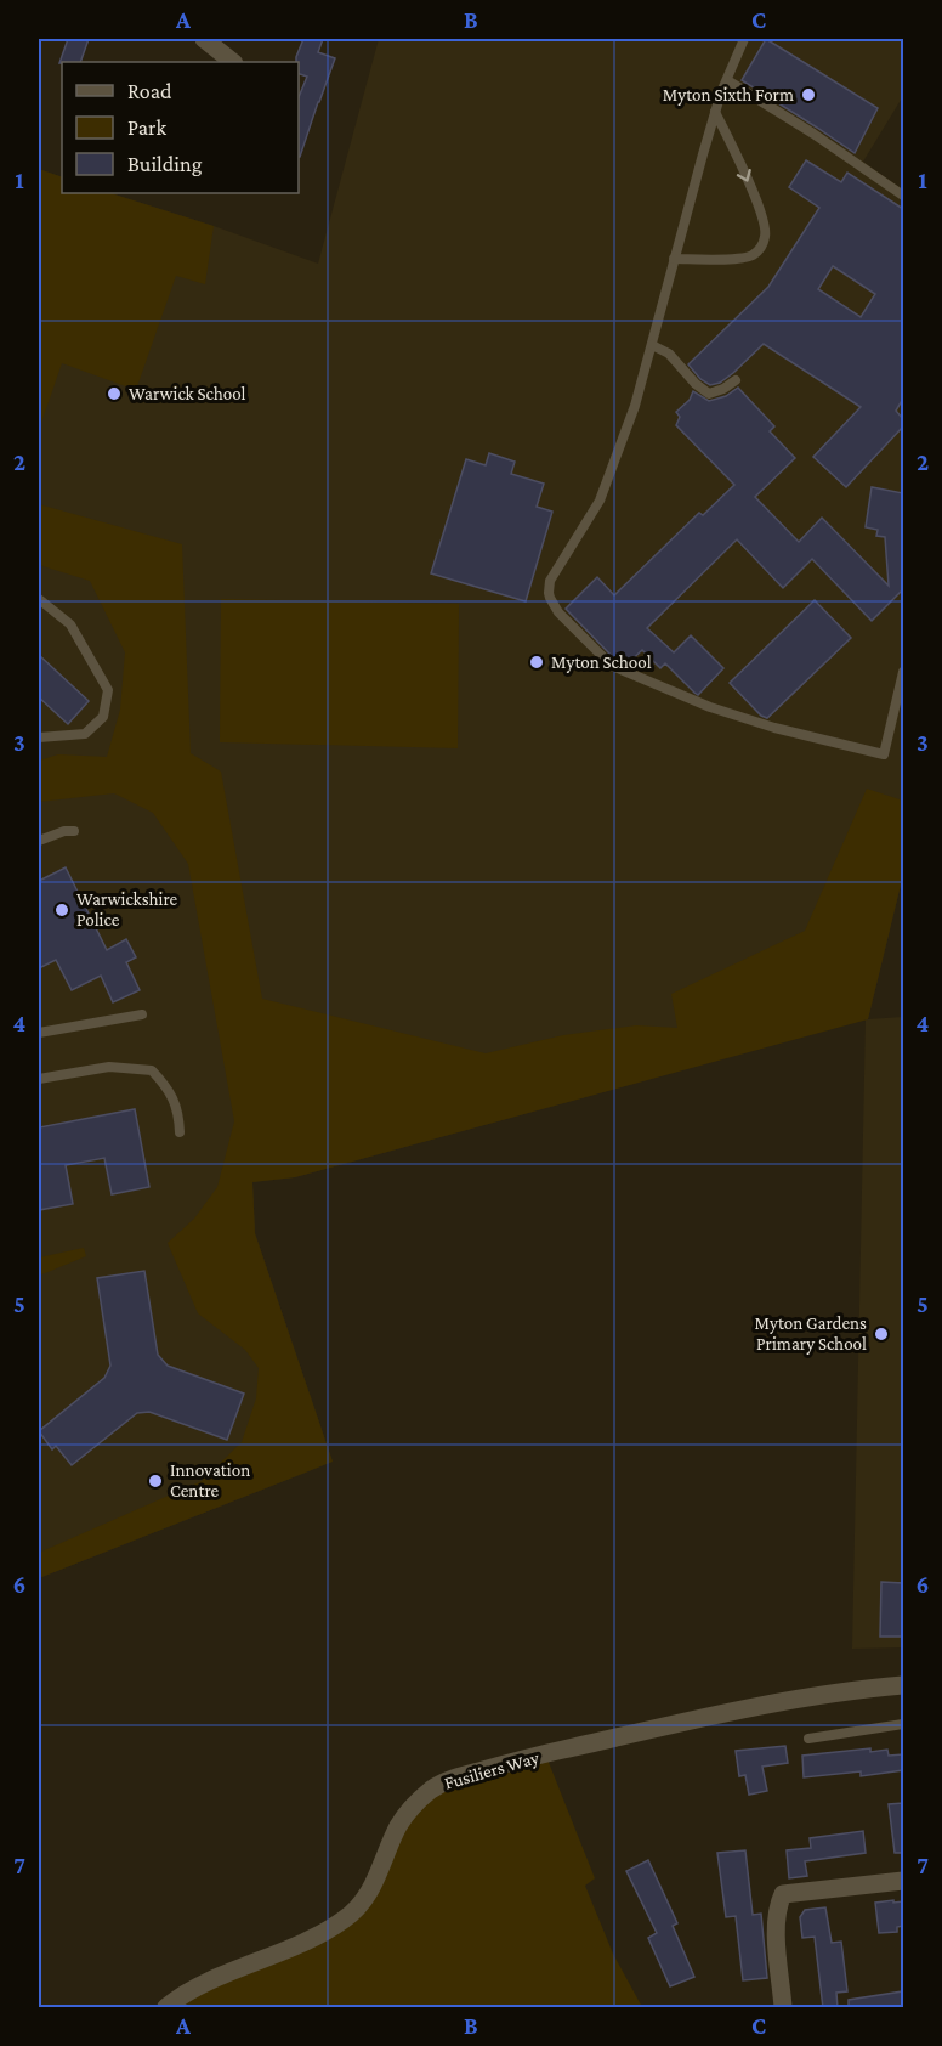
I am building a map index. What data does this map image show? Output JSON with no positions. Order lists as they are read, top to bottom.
{
  "streets": {
    "street": ["Fusiliers Way"]
  },
  "places": [
    "Myton Sixth Form",
    "Warwick School",
    "Myton School",
    "Warwickshire Police",
    "Myton Gardens Primary School",
    "Innovation Centre"
  ],
  "legend": ["Road", "Park", "Building"],
  "grid": {
    "columns": ["A", "B", "C"],
    "rows": [
      "1",
      "2",
      "3",
      "4",
      "5",
      "6",
      "7"
    ]
  }
}
